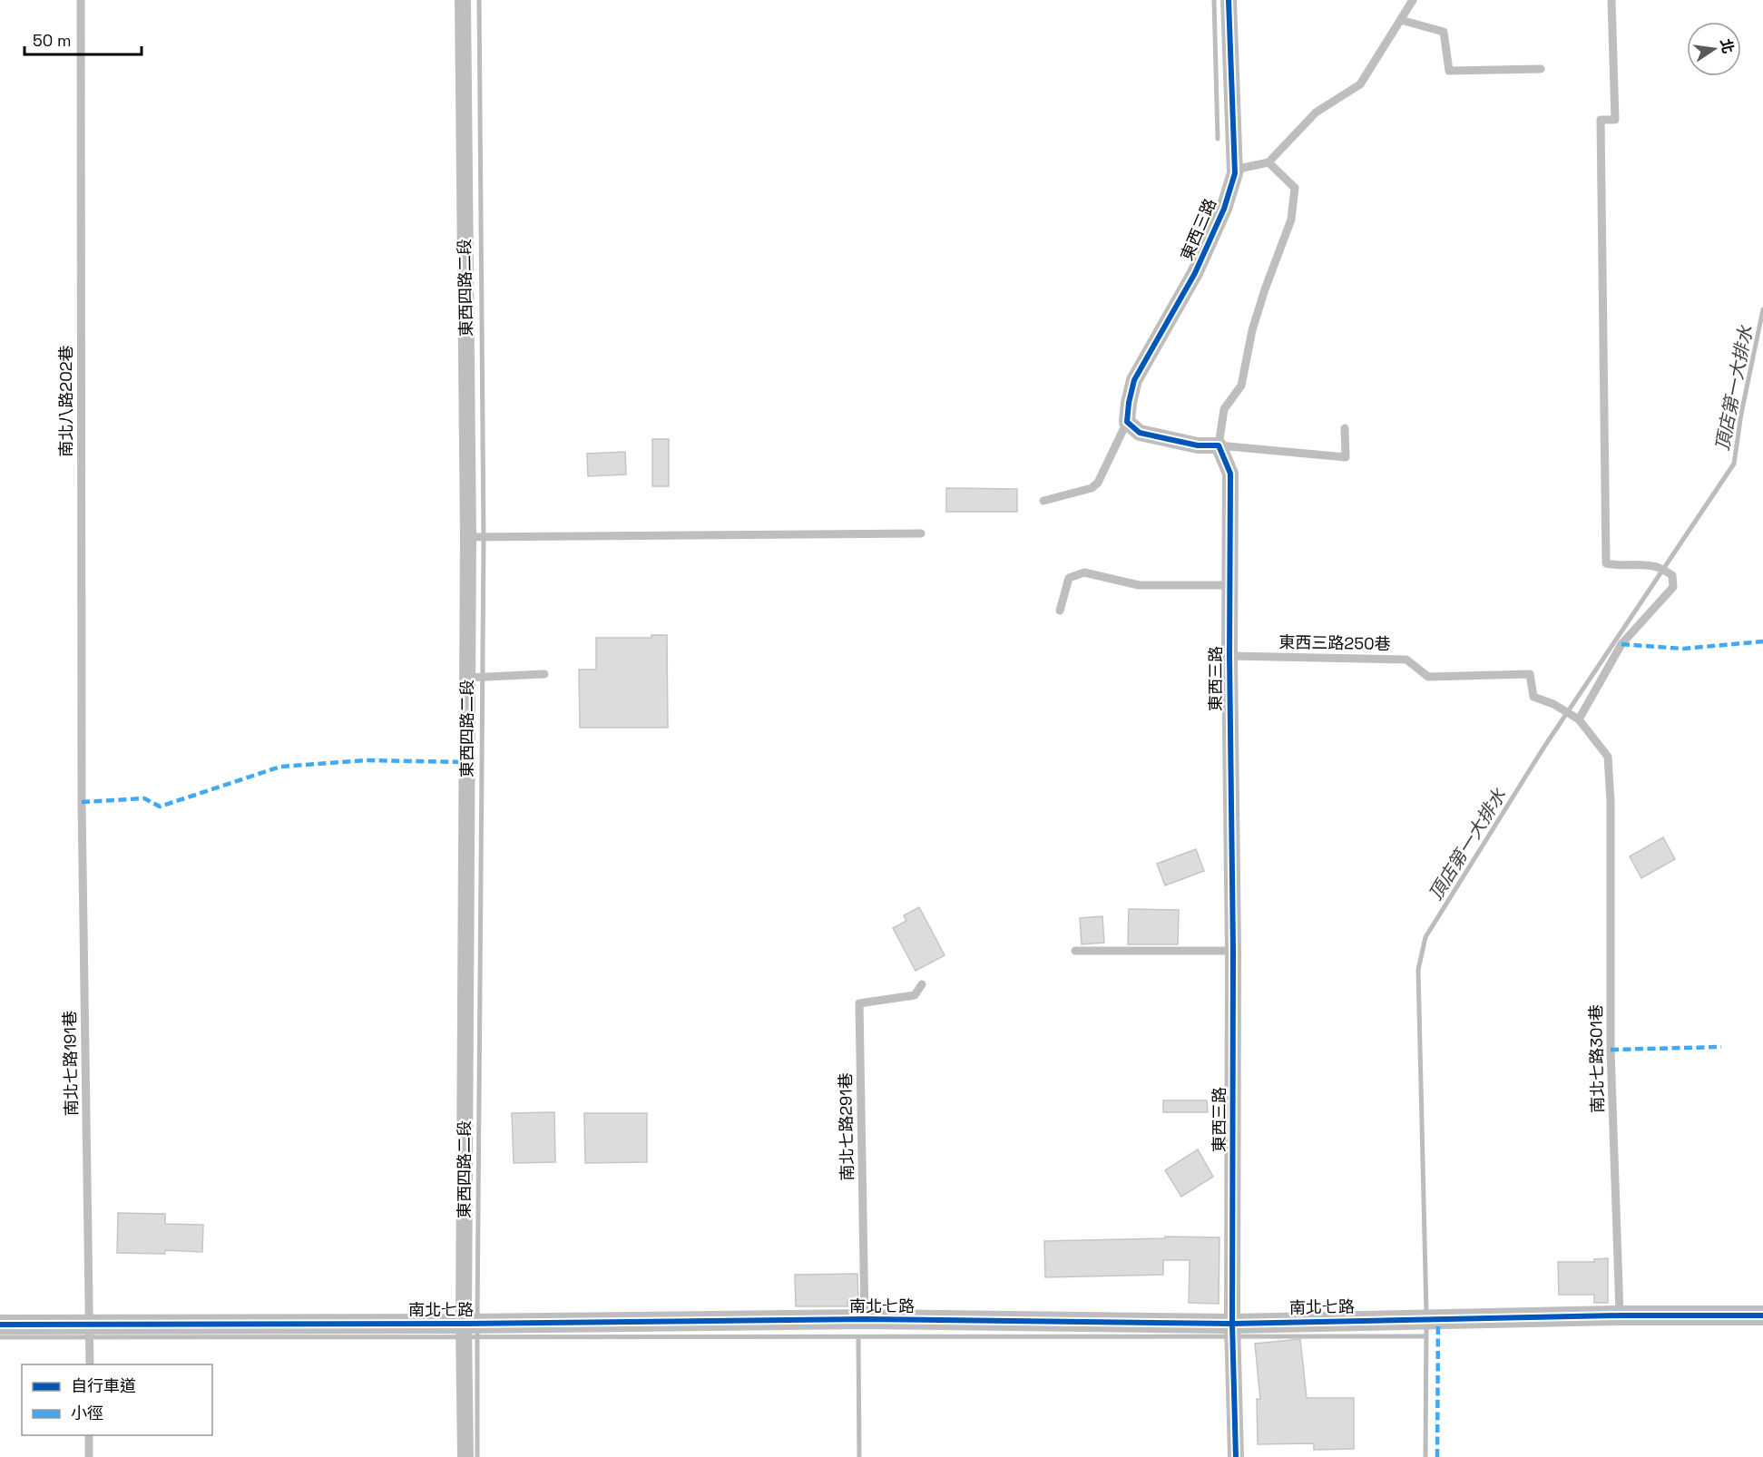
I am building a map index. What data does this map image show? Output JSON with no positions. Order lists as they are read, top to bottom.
{
  "streets": {
    "street": ["東西三路", "東西四路二段", "南北七路"],
    "lane": [
      "南北八路202巷",
      "東西三路250巷",
      "南北七路301巷",
      "南北七路191巷",
      "南北七路291巷"
    ]
  },
  "crossings": [
    ["東西三路", "東西三路250巷"],
    ["東西三路", "南北七路"],
    ["東西四路二段", "南北七路"],
    ["南北八路202巷", "南北七路191巷"],
    ["東西三路250巷", "南北七路301巷"],
    ["南北七路301巷", "南北七路"],
    ["南北七路191巷", "南北七路"],
    ["南北七路291巷", "南北七路"]
  ],
  "water": ["頂店第一大排水"],
  "legend": ["自行車道", "小徑"],
  "scale_bar": "50 m",
  "north": "right"
}
